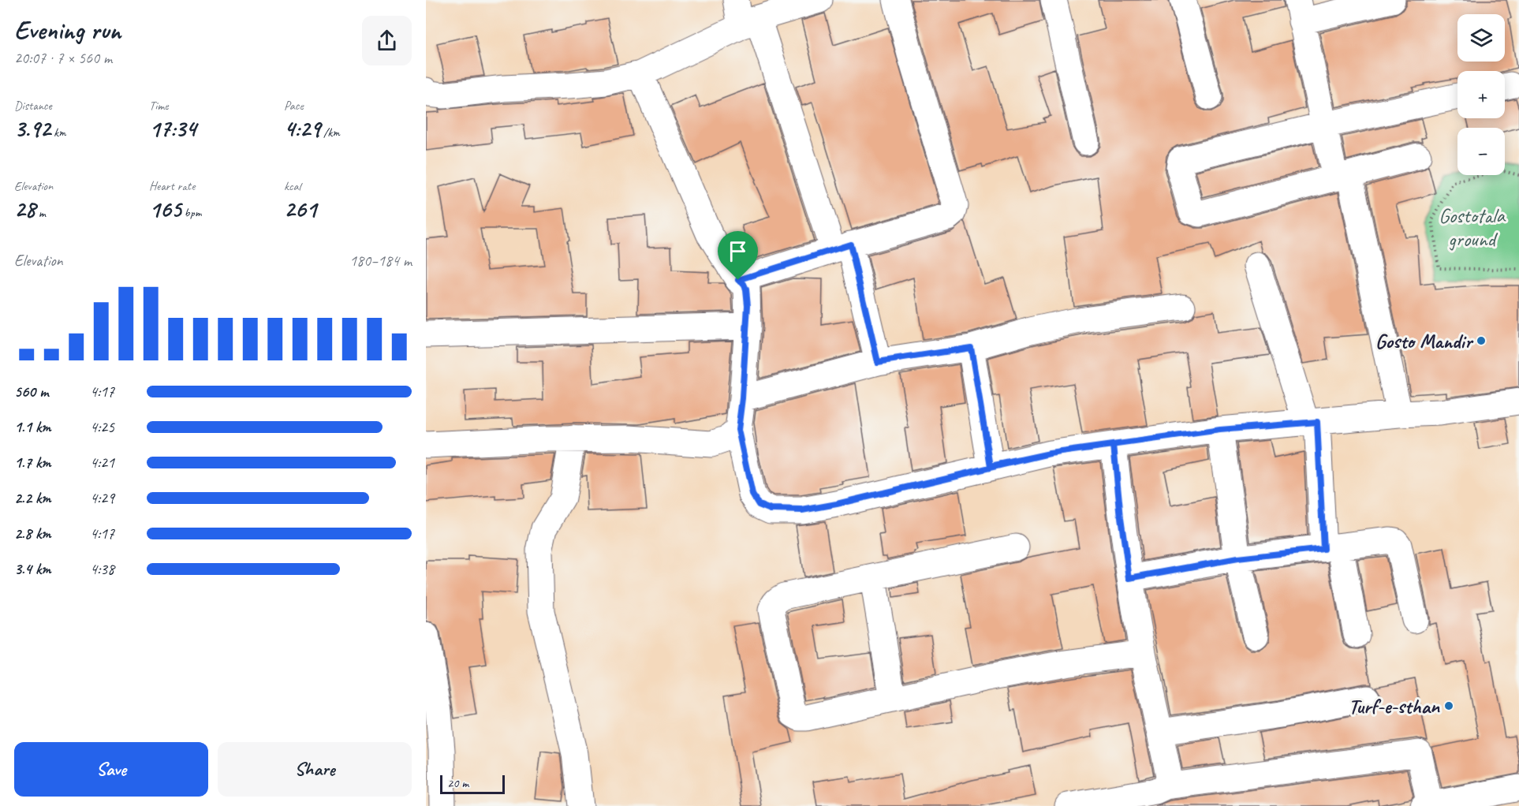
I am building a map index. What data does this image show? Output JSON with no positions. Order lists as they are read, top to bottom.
{
  "parks": ["Gostotala ground"],
  "places": ["Gosto Mandir", "Turf-e-sthan"],
  "scale_bar": "20 m",
  "page": {
    "heading": ["Evening run", "20:07 · 7 × 560 m"],
    "map_buttons": ["+", "−"],
    "stats": [
      ["Distance", "3.92 km"],
      ["Time", "17:34"],
      ["Pace", "4:29 /km"],
      ["Elevation", "28 m"],
      ["Heart rate", "165 bpm"],
      ["kcal", "261"]
    ],
    "chart": ["Elevation", "180–184 m"],
    "list": [
      {
        "name": "560 m",
        "note": "4:17"
      },
      {
        "name": "1.1 km",
        "note": "4:25"
      },
      {
        "name": "1.7 km",
        "note": "4:21"
      },
      {
        "name": "2.2 km",
        "note": "4:29"
      },
      {
        "name": "2.8 km",
        "note": "4:17"
      },
      {
        "name": "3.4 km",
        "note": "4:38"
      }
    ],
    "buttons": ["Save", "Share"],
    "scale": "20 m"
  }
}
